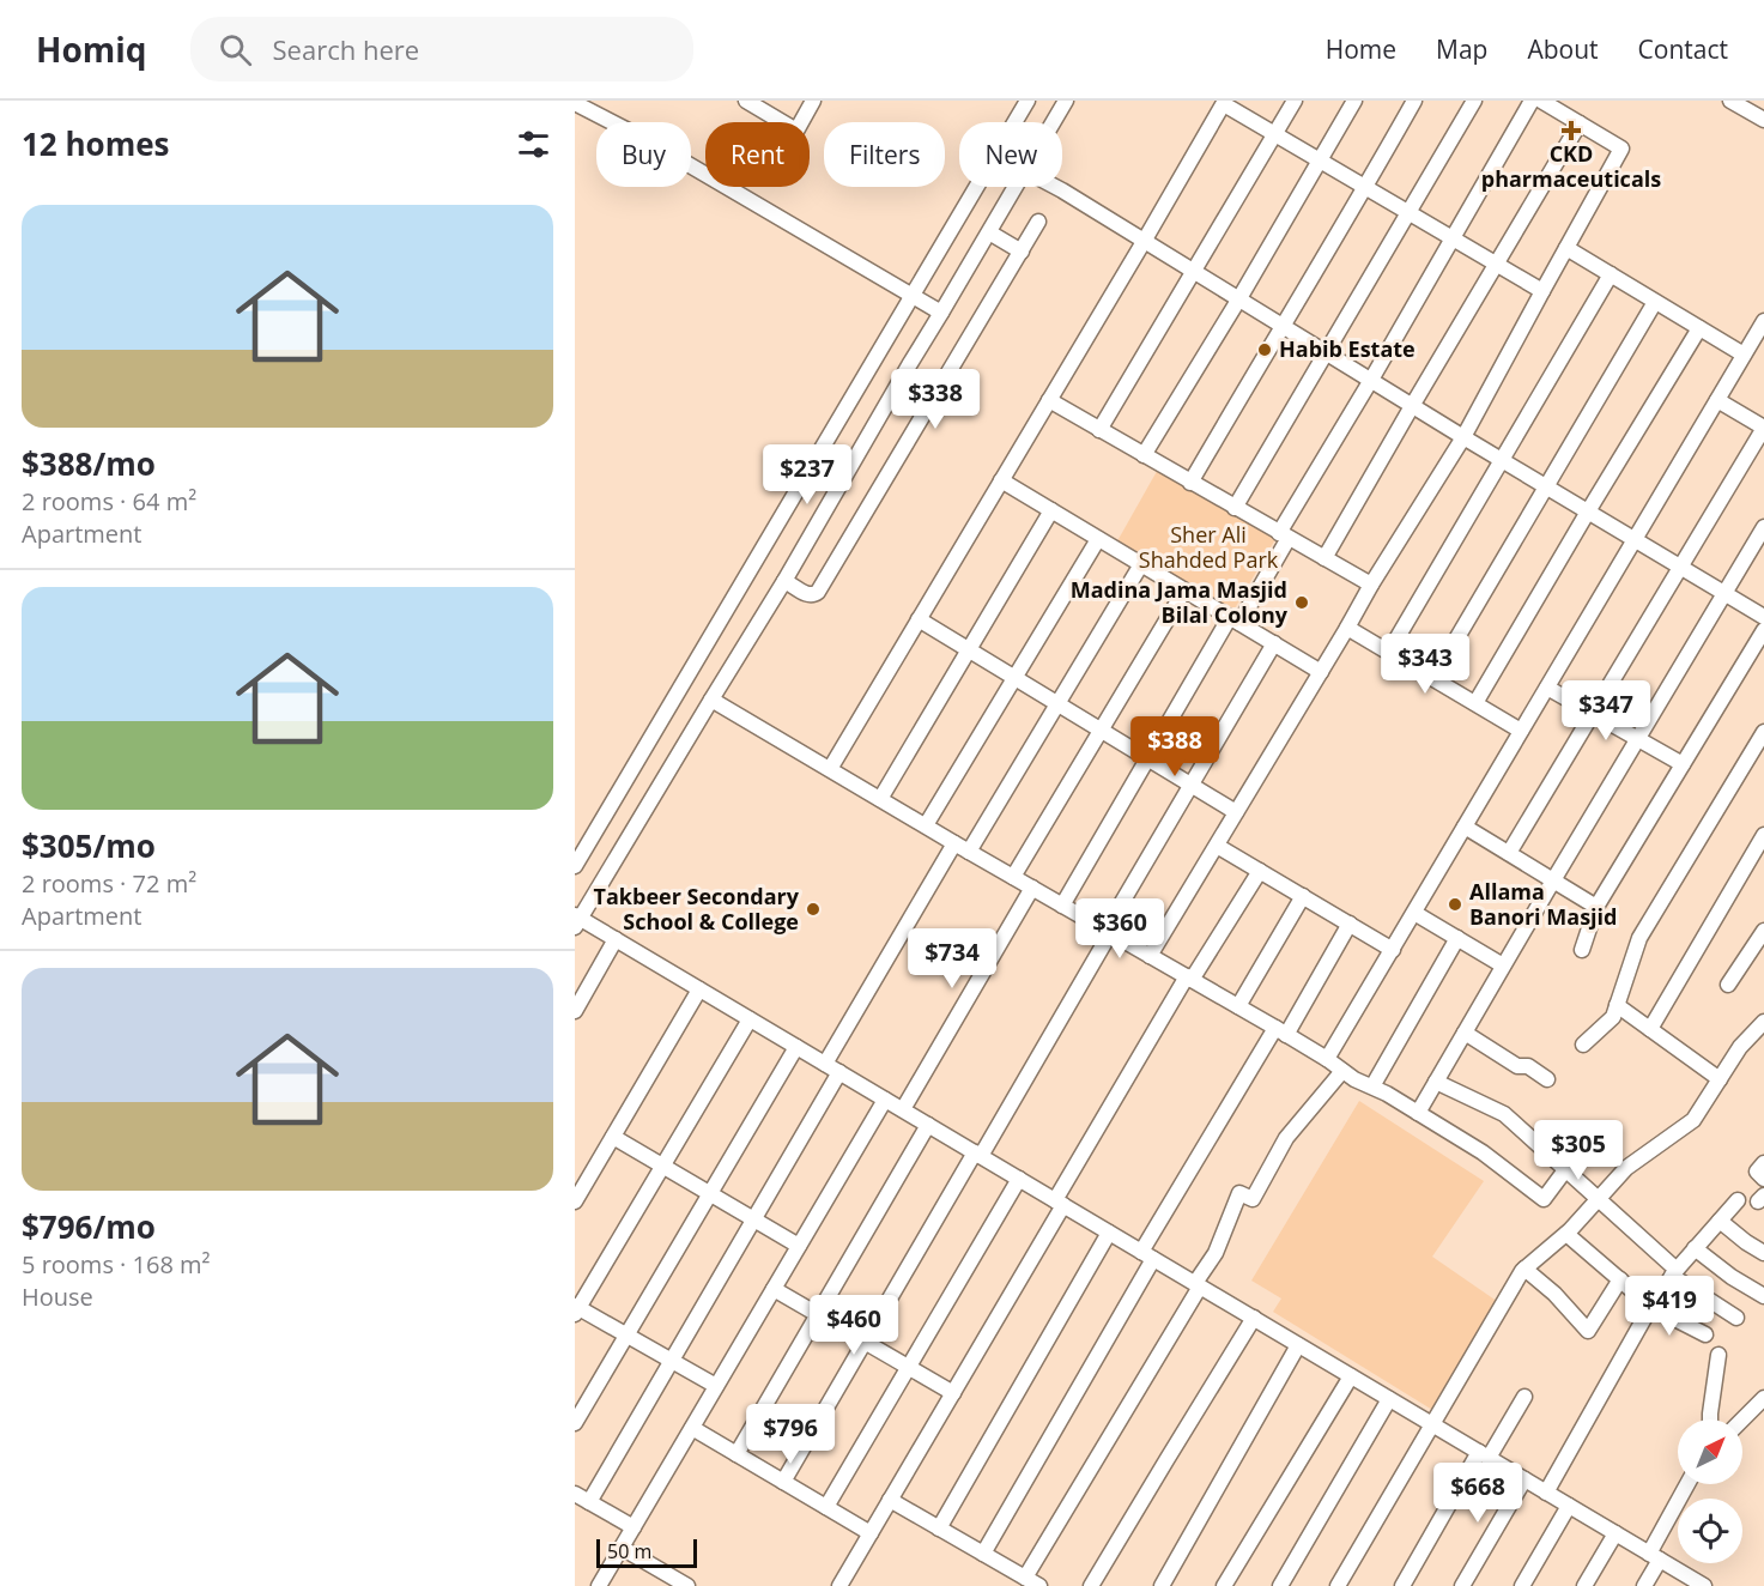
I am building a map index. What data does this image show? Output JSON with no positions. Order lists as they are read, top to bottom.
{
  "parks": ["Sher Ali Shahded Park"],
  "places": {
    "health": ["CKD pharmaceuticals"],
    "other": [
      "Habib Estate",
      "Madina Jama Masjid Bilal Colony",
      "Allama Banori Masjid",
      "Takbeer Secondary School & College"
    ]
  },
  "scale_bar": "50 m",
  "north": "top right",
  "page": {
    "header": "Homiq",
    "search": "Search here",
    "nav": [
      "Home",
      "Map",
      "About",
      "Contact"
    ],
    "heading": "12 homes",
    "chip": [
      "Buy",
      "Rent",
      "Filters",
      "New"
    ],
    "list": [
      {
        "name": "$388/mo",
        "note": "2 rooms · 64 m² · Apartment"
      },
      {
        "name": "$305/mo",
        "note": "2 rooms · 72 m² · Apartment"
      },
      {
        "name": "$796/mo",
        "note": "5 rooms · 168 m² · House"
      }
    ],
    "price": [
      "$338",
      "$237",
      "$343",
      "$347",
      "$388",
      "$360",
      "$734",
      "$305",
      "$419",
      "$460",
      "$796",
      "$668"
    ],
    "scale": "50 m"
  }
}
